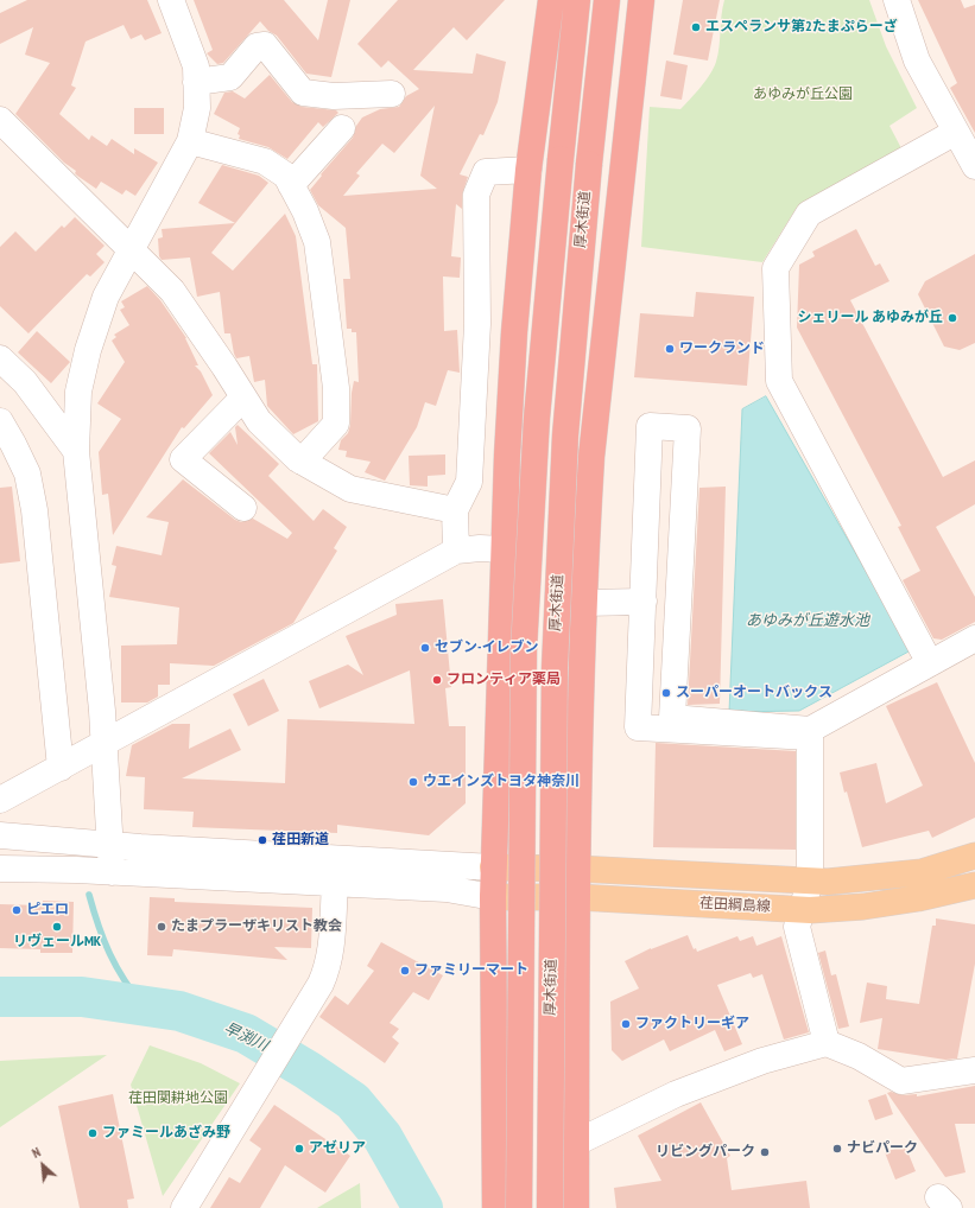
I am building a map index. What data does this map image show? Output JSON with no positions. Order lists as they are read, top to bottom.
{
  "streets": {
    "highway": ["厚木街道"],
    "main road": ["荏田綱島線"]
  },
  "water": ["あゆみが丘遊水池", "早渕川"],
  "parks": ["あゆみが丘公園", "荏田関耕地公園"],
  "places": [
    "エスペランサ第2たまぷらーざ",
    "シェリール あゆみが丘",
    "ワークランド",
    "セブン-イレブン",
    "フロンティア薬局",
    "スーパーオートバックス",
    "ウエインズトヨタ神奈川",
    "荏田新道",
    "ピエロ",
    "リヴェールMK",
    "たまプラーザキリスト教会",
    "ファミリーマート",
    "ファクトリーギア",
    "ファミールあざみ野",
    "アゼリア",
    "ナビパーク",
    "リビングパーク"
  ],
  "north": "top left"
}
